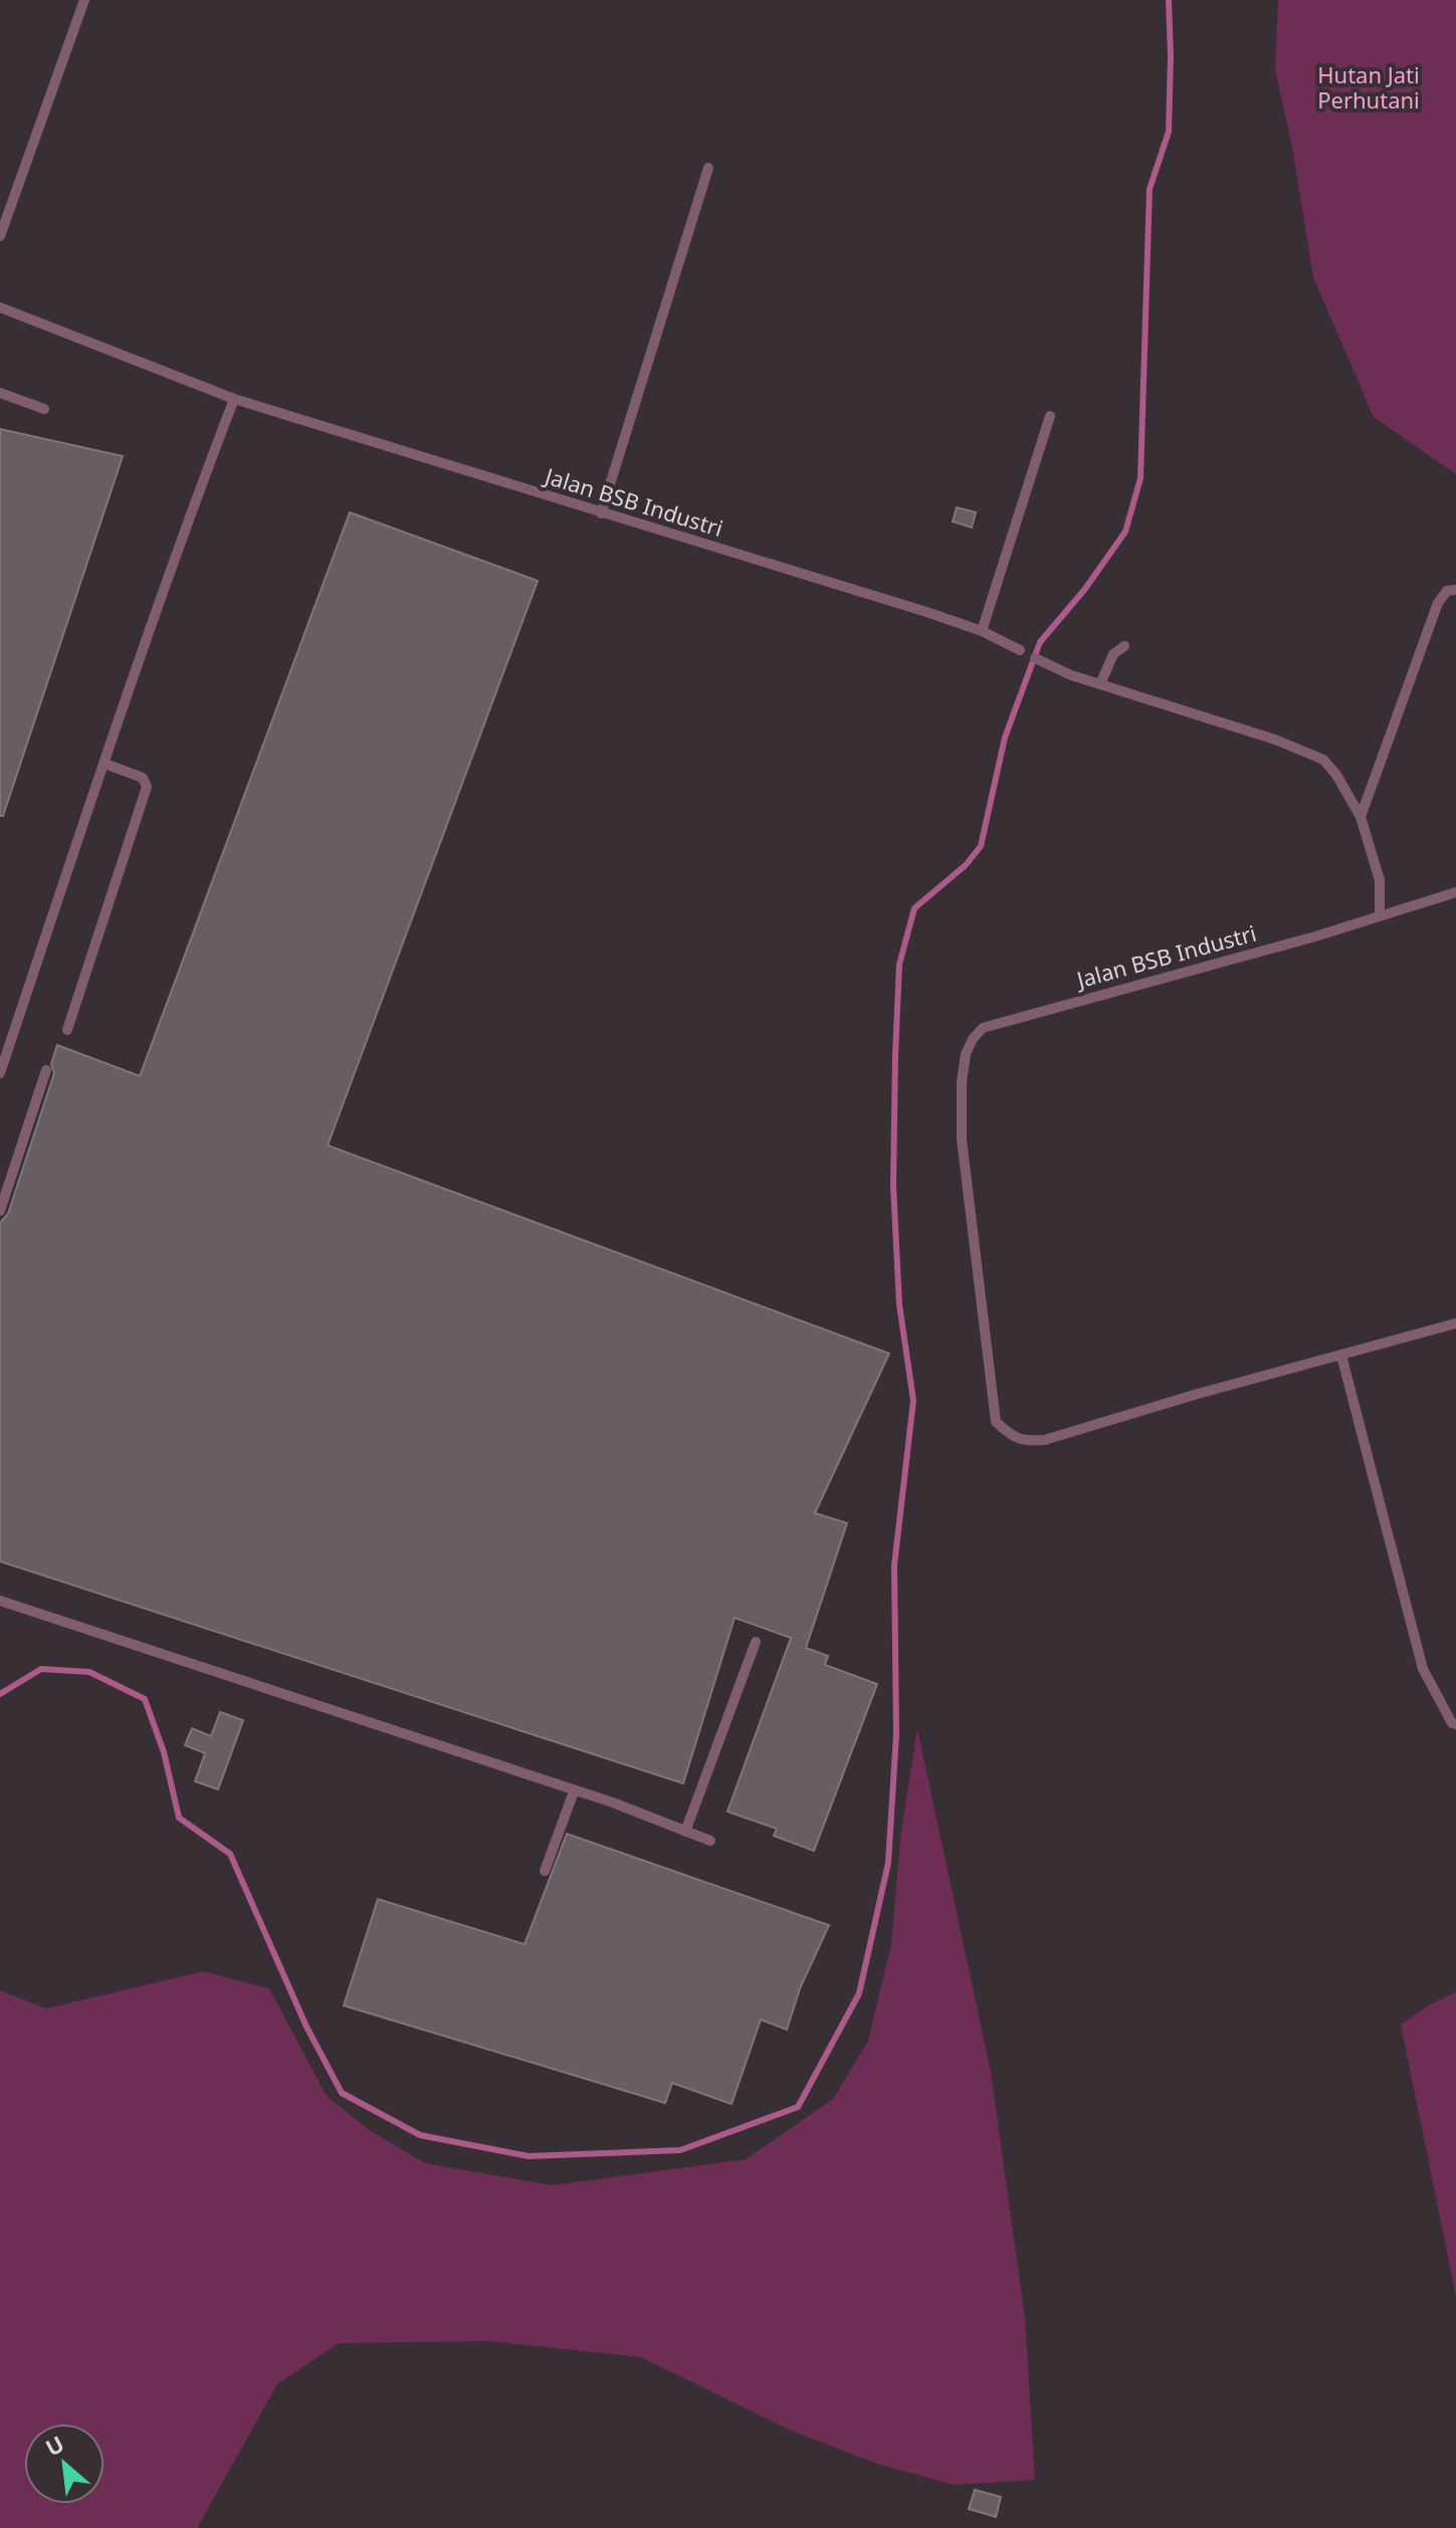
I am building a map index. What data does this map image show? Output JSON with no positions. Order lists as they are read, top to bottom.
{
  "streets": {
    "lane": ["Jalan BSB Industri"]
  },
  "parks": ["Hutan Jati Perhutani"],
  "north": "top left"
}
